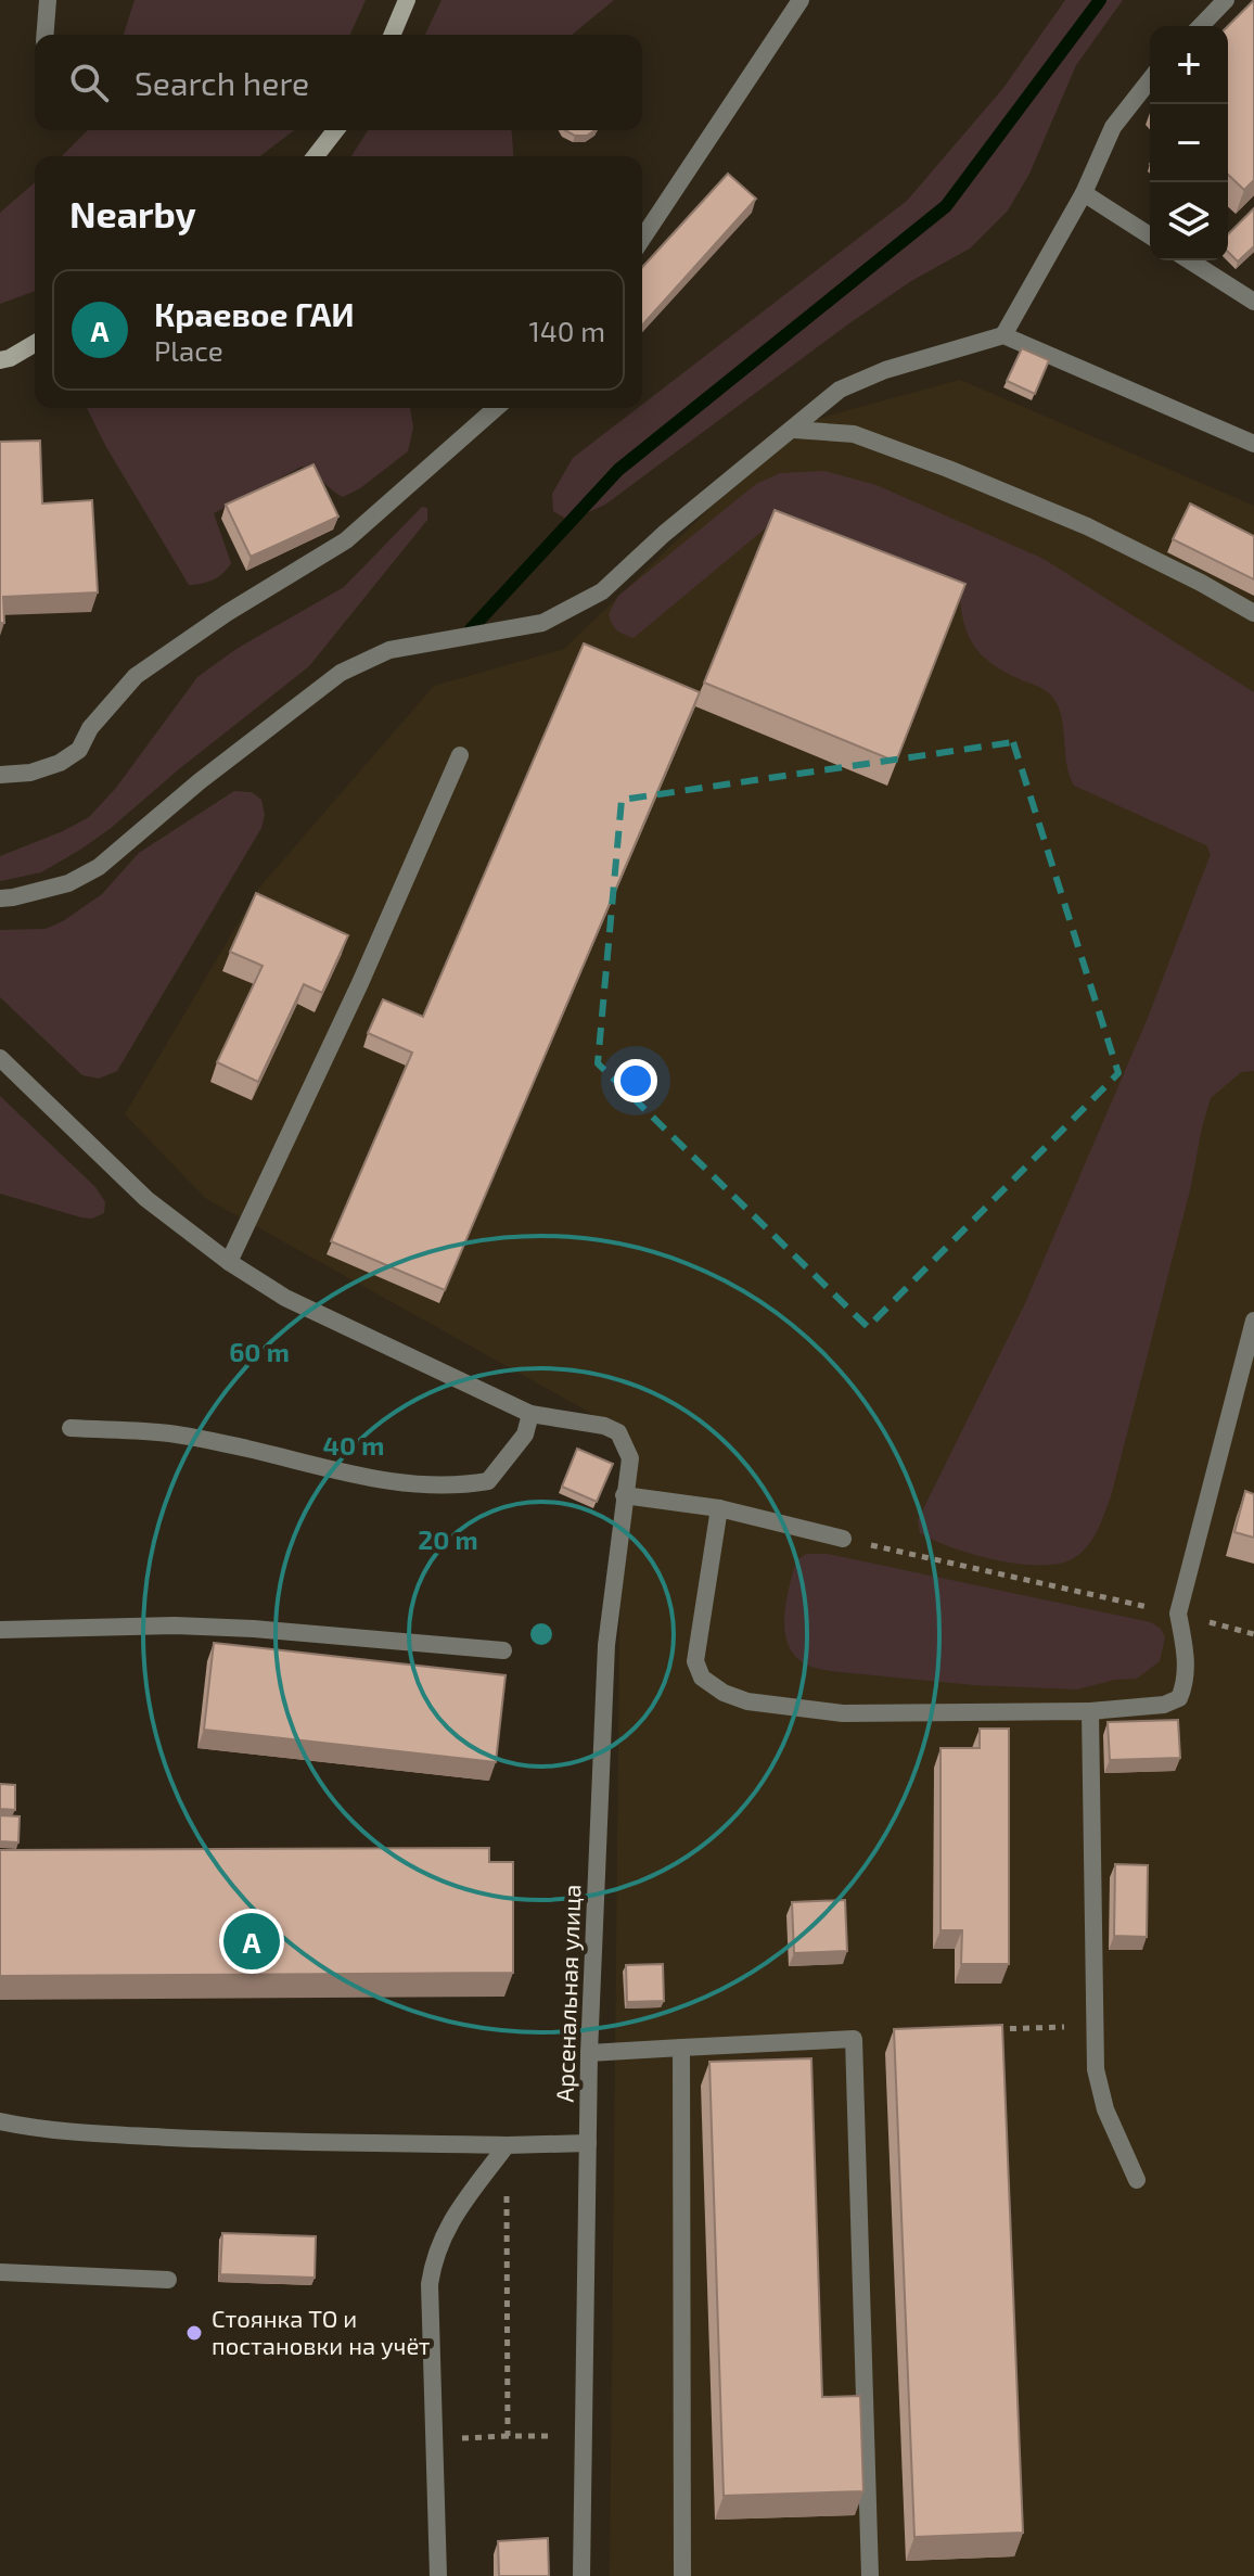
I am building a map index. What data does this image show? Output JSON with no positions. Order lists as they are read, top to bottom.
{
  "streets": {
    "street": ["Арсенальная улица"]
  },
  "places": ["Стоянка ТО и постановки на учёт"],
  "page": {
    "map_buttons": ["+", "−"],
    "search": "Search here",
    "heading": "Nearby",
    "list": [
      {
        "mark": "A",
        "name": "Краевое ГАИ",
        "note": "Place",
        "value": "140 m"
      }
    ],
    "pins": "A"
  },
  "rings": ["60 m", "40 m", "20 m"]
}
